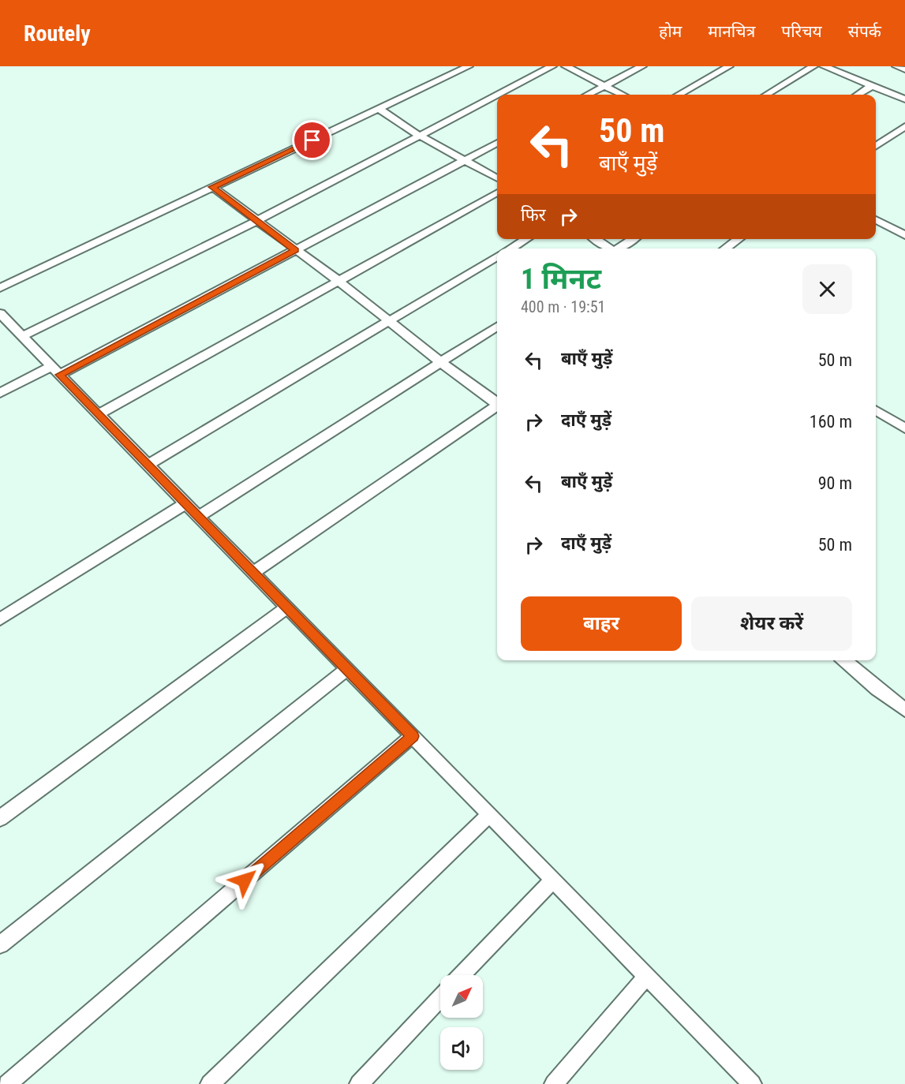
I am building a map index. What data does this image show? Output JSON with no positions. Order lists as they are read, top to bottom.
{
  "north": "top right",
  "page": {
    "header": "Routely",
    "nav": [
      "होम",
      "मानचित्र",
      "परिचय",
      "संपर्क"
    ],
    "turn": ["50 m", "बाएँ मुड़ें"],
    "then": "फिर",
    "heading": ["1 मिनट", "400 m · 19:51"],
    "list": [
      {
        "name": "बाएँ मुड़ें",
        "value": "50 m"
      },
      {
        "name": "दाएँ मुड़ें",
        "value": "160 m"
      },
      {
        "name": "बाएँ मुड़ें",
        "value": "90 m"
      },
      {
        "name": "दाएँ मुड़ें",
        "value": "50 m"
      }
    ],
    "buttons": ["बाहर", "शेयर करें"]
  }
}
